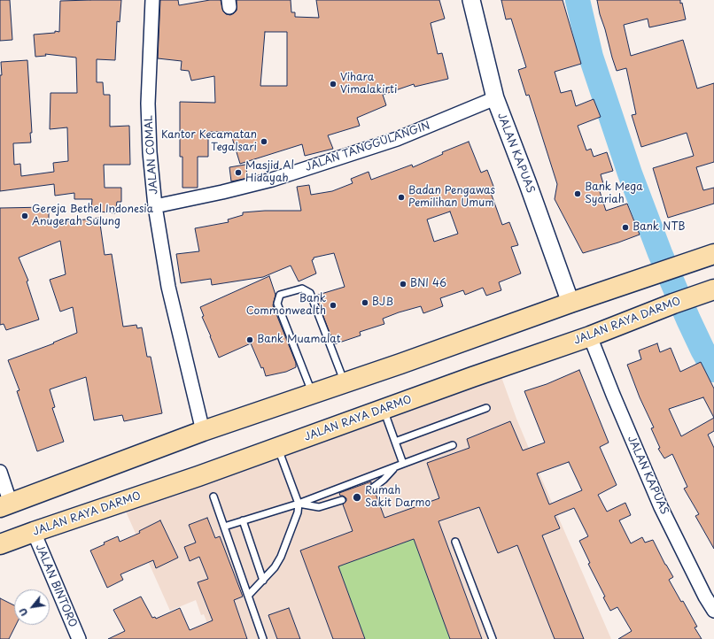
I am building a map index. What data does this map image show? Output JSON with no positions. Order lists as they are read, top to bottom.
{
  "streets": {
    "main road": ["JALAN RAYA DARMO"],
    "street": [
      "JALAN TANGGULANGIN",
      "JALAN KAPUAS",
      "JALAN COMAL",
      "JALAN BINTORO"
    ]
  },
  "crossings": [
    ["JALAN TANGGULANGIN", "JALAN KAPUAS"],
    ["JALAN TANGGULANGIN", "JALAN COMAL"],
    ["JALAN KAPUAS", "JALAN RAYA DARMO"],
    ["JALAN RAYA DARMO", "JALAN BINTORO"]
  ],
  "places": [
    "Vihara Vimalakirti",
    "Kantor Kecamatan Tegalsari",
    "Masjid Al Hidayah",
    "Bank Mega Syariah",
    "Badan Pengawas Pemilihan Umum",
    "Gereja Bethel Indonesia Anugerah Sulung",
    "Bank NTB",
    "BNI 46",
    "BJB",
    "Bank Commonwealth",
    "Bank Muamalat",
    "Rumah Sakit Darmo"
  ],
  "north": "bottom left"
}
